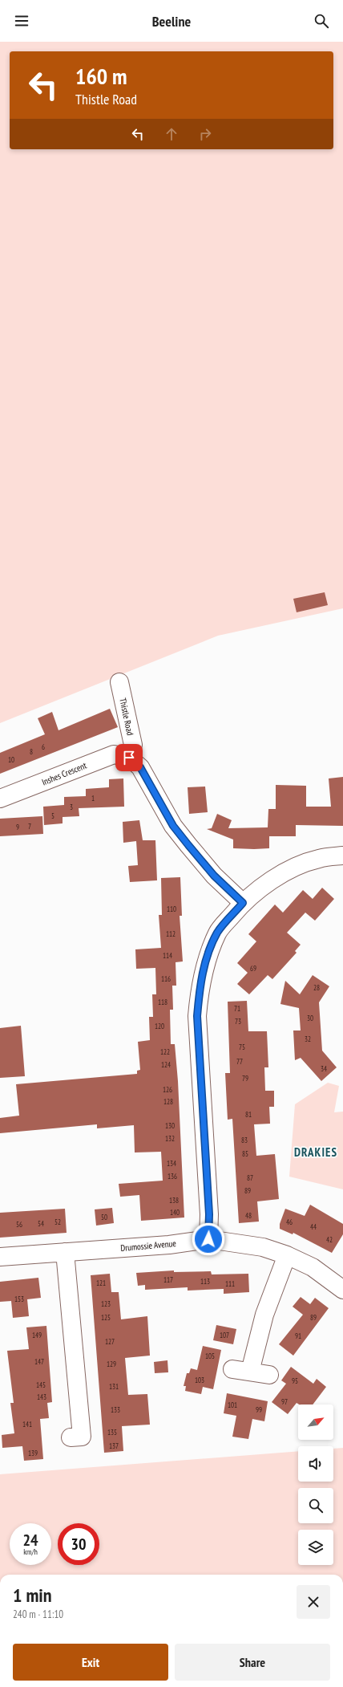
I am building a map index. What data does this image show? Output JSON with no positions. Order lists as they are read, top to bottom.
{
  "streets": {
    "street": ["Thistle Road", "Inshes Crescent", "Drumossie Avenue"]
  },
  "crossings": [
    ["Thistle Road", "Inshes Crescent"]
  ],
  "districts": ["DRAKIES"],
  "house_numbers": [
    "6",
    "8",
    "10",
    "1",
    "3",
    "5",
    "7",
    "9",
    "110",
    "112",
    "114",
    "69",
    "116",
    "28",
    "118",
    "71",
    "30",
    "73",
    "120",
    "32",
    "75",
    "122",
    "77",
    "124",
    "34",
    "79",
    "126",
    "128",
    "81",
    "130",
    "132",
    "83",
    "85",
    "134",
    "136",
    "87",
    "89",
    "138",
    "140",
    "48",
    "50",
    "52",
    "46",
    "54",
    "56",
    "44",
    "42",
    "117",
    "113",
    "121",
    "111",
    "153",
    "123",
    "125",
    "89",
    "149",
    "107",
    "91",
    "127",
    "105",
    "147",
    "129",
    "103",
    "95",
    "145",
    "131",
    "143",
    "97",
    "101",
    "133",
    "99",
    "141",
    "135",
    "137",
    "139"
  ],
  "north": "top right",
  "page": {
    "header": "Beeline",
    "turn": ["160 m", "Thistle Road"],
    "speed": "24 km/h",
    "limit": "30",
    "heading": ["1 min", "240 m · 11:10"],
    "buttons": ["Exit", "Share"]
  }
}
